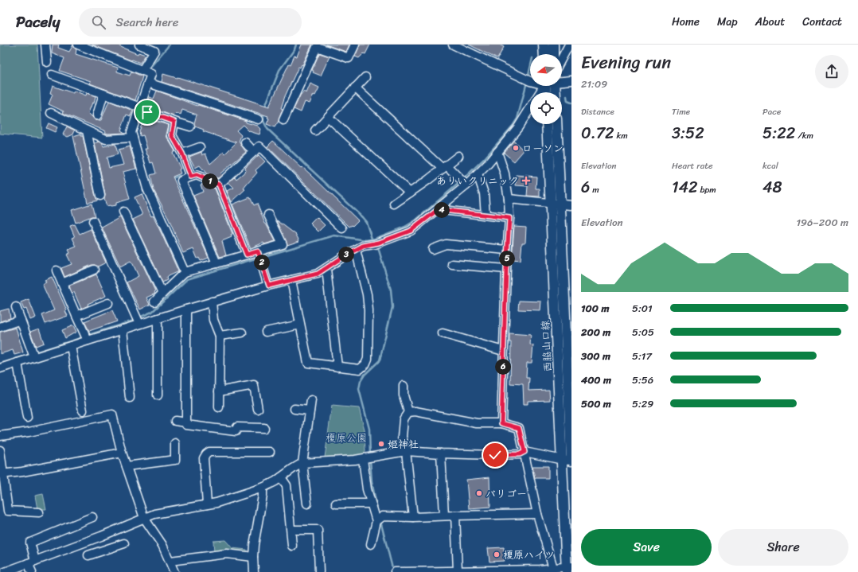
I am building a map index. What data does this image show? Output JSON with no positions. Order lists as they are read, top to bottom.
{
  "streets": {
    "street": ["西脇山口線"]
  },
  "parks": ["榎原公園"],
  "places": {
    "other": [
      "ローソン",
      "姫神社",
      "バリゴー",
      "榎原ハイツ"
    ],
    "health": ["ありいクリニック"]
  },
  "north": "left",
  "page": {
    "header": "Pacely",
    "search": "Search here",
    "nav": [
      "Home",
      "Map",
      "About",
      "Contact"
    ],
    "heading": ["Evening run", "21:09"],
    "stats": [
      ["Distance", "0.72 km"],
      ["Time", "3:52"],
      ["Pace", "5:22 /km"],
      ["Elevation", "6 m"],
      ["Heart rate", "142 bpm"],
      ["kcal", "48"]
    ],
    "pins": [
      "1",
      "4",
      "3",
      "5",
      "2",
      "6"
    ],
    "chart": ["Elevation", "196–200 m"],
    "list": [
      {
        "name": "100 m",
        "note": "5:01"
      },
      {
        "name": "200 m",
        "note": "5:05"
      },
      {
        "name": "300 m",
        "note": "5:17"
      },
      {
        "name": "400 m",
        "note": "5:56"
      },
      {
        "name": "500 m",
        "note": "5:29"
      }
    ],
    "buttons": ["Save", "Share"]
  }
}
